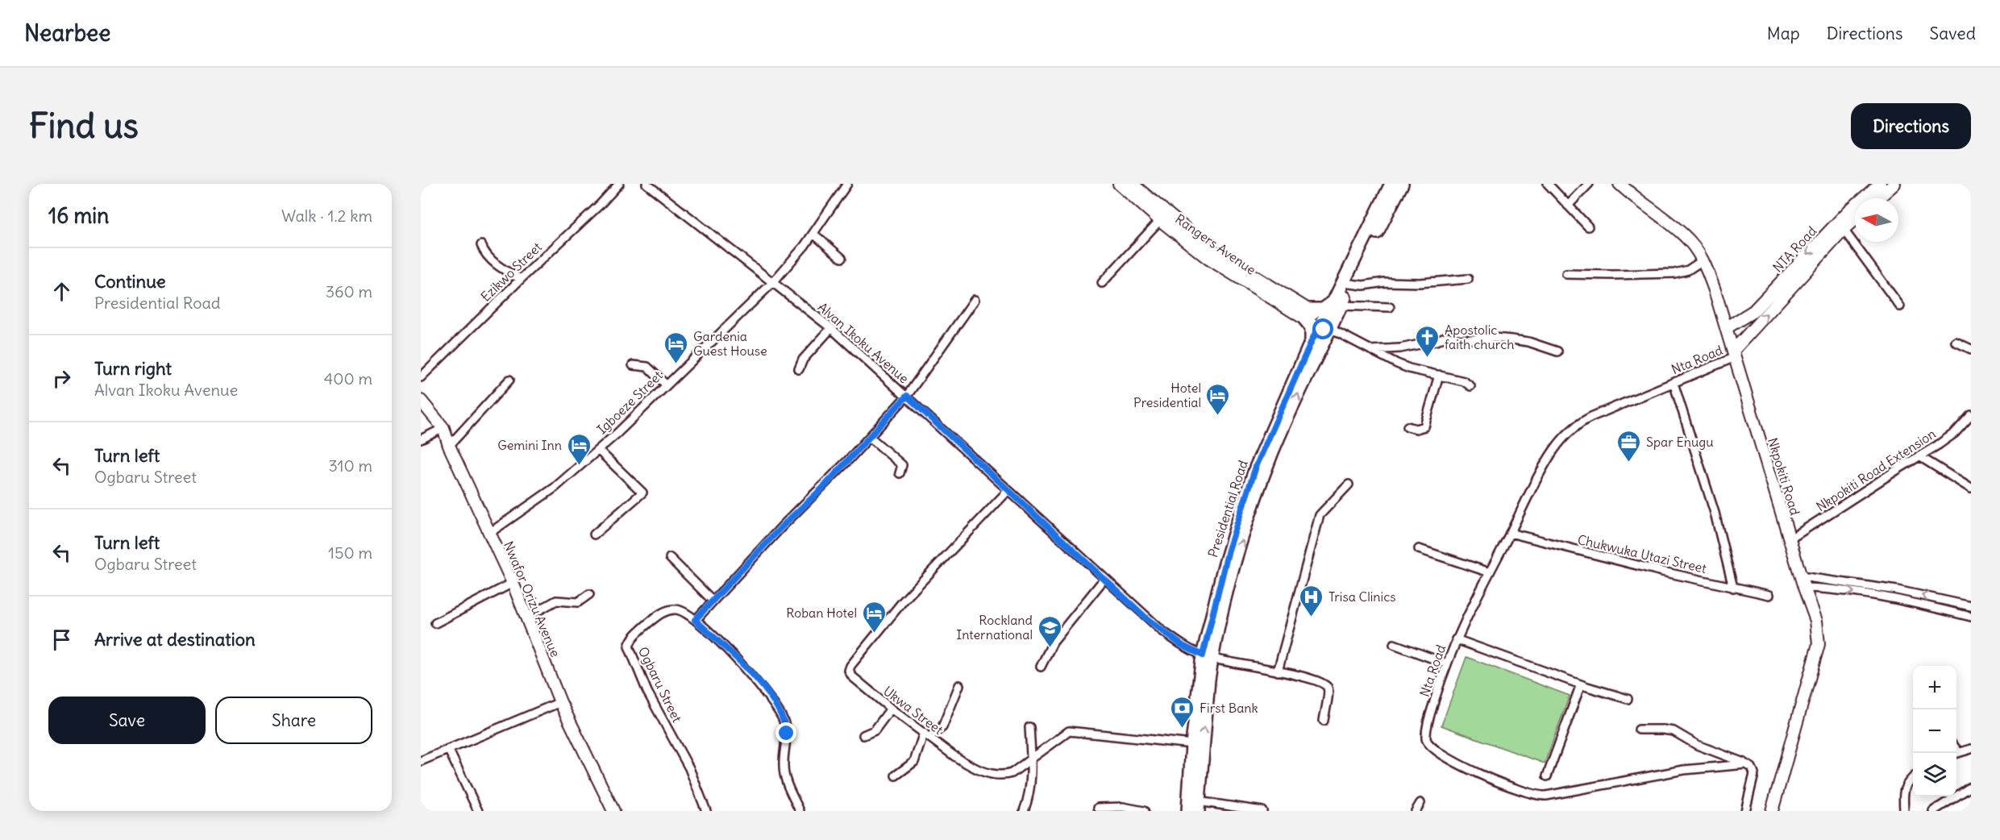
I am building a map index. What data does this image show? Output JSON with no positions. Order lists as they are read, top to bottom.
{
  "streets": {
    "main road": [
      "Rangers Avenue",
      "NTA Road",
      "Nkpokiti Road",
      "Presidential Road",
      "Nwafor Orizu Avenue"
    ],
    "street": [
      "Ezikwo Street",
      "Alvan Ikoku Avenue",
      "Nta Road",
      "Igboeze Street",
      "Nkpokiti Road Extension",
      "Chukwuka Utazi Street",
      "Ogbaru Street",
      "Ukwa Street"
    ]
  },
  "crossings": [
    ["NTA Road", "Nta Road"],
    ["NTA Road", "Nkpokiti Road"],
    ["Alvan Ikoku Avenue", "Igboeze Street"],
    ["Alvan Ikoku Avenue", "Presidential Road"],
    ["Alvan Ikoku Avenue", "Ukwa Street"],
    ["Nta Road", "Nkpokiti Road"],
    ["Nta Road", "Chukwuka Utazi Street"],
    ["Igboeze Street", "Nwafor Orizu Avenue"],
    ["Nkpokiti Road Extension", "Nkpokiti Road"],
    ["Presidential Road", "Ukwa Street"]
  ],
  "places": {
    "church": ["Apostolic faith church"],
    "hotel": [
      "Gardenia Guest House",
      "Hotel Presidential",
      "Gemini Inn",
      "Roban Hotel"
    ],
    "office": ["Spar Enugu"],
    "hospital": ["Trisa Clinics"],
    "school or university": ["Rockland International"],
    "bank": ["First Bank"]
  },
  "north": "left",
  "page": {
    "header": "Nearbee",
    "nav": ["Map", "Directions", "Saved"],
    "buttons": [
      "Directions",
      ["Save", "Share"]
    ],
    "title": "Find us",
    "heading": ["16 min", "Walk · 1.2 km"],
    "list": [
      ["Continue", "Presidential Road", "360 m"],
      ["Turn right", "Alvan Ikoku Avenue", "400 m"],
      ["Turn left", "Ogbaru Street", "310 m"],
      ["Turn left", "Ogbaru Street", "150 m"],
      "Arrive at destination"
    ],
    "map_buttons": ["+", "−"]
  }
}
